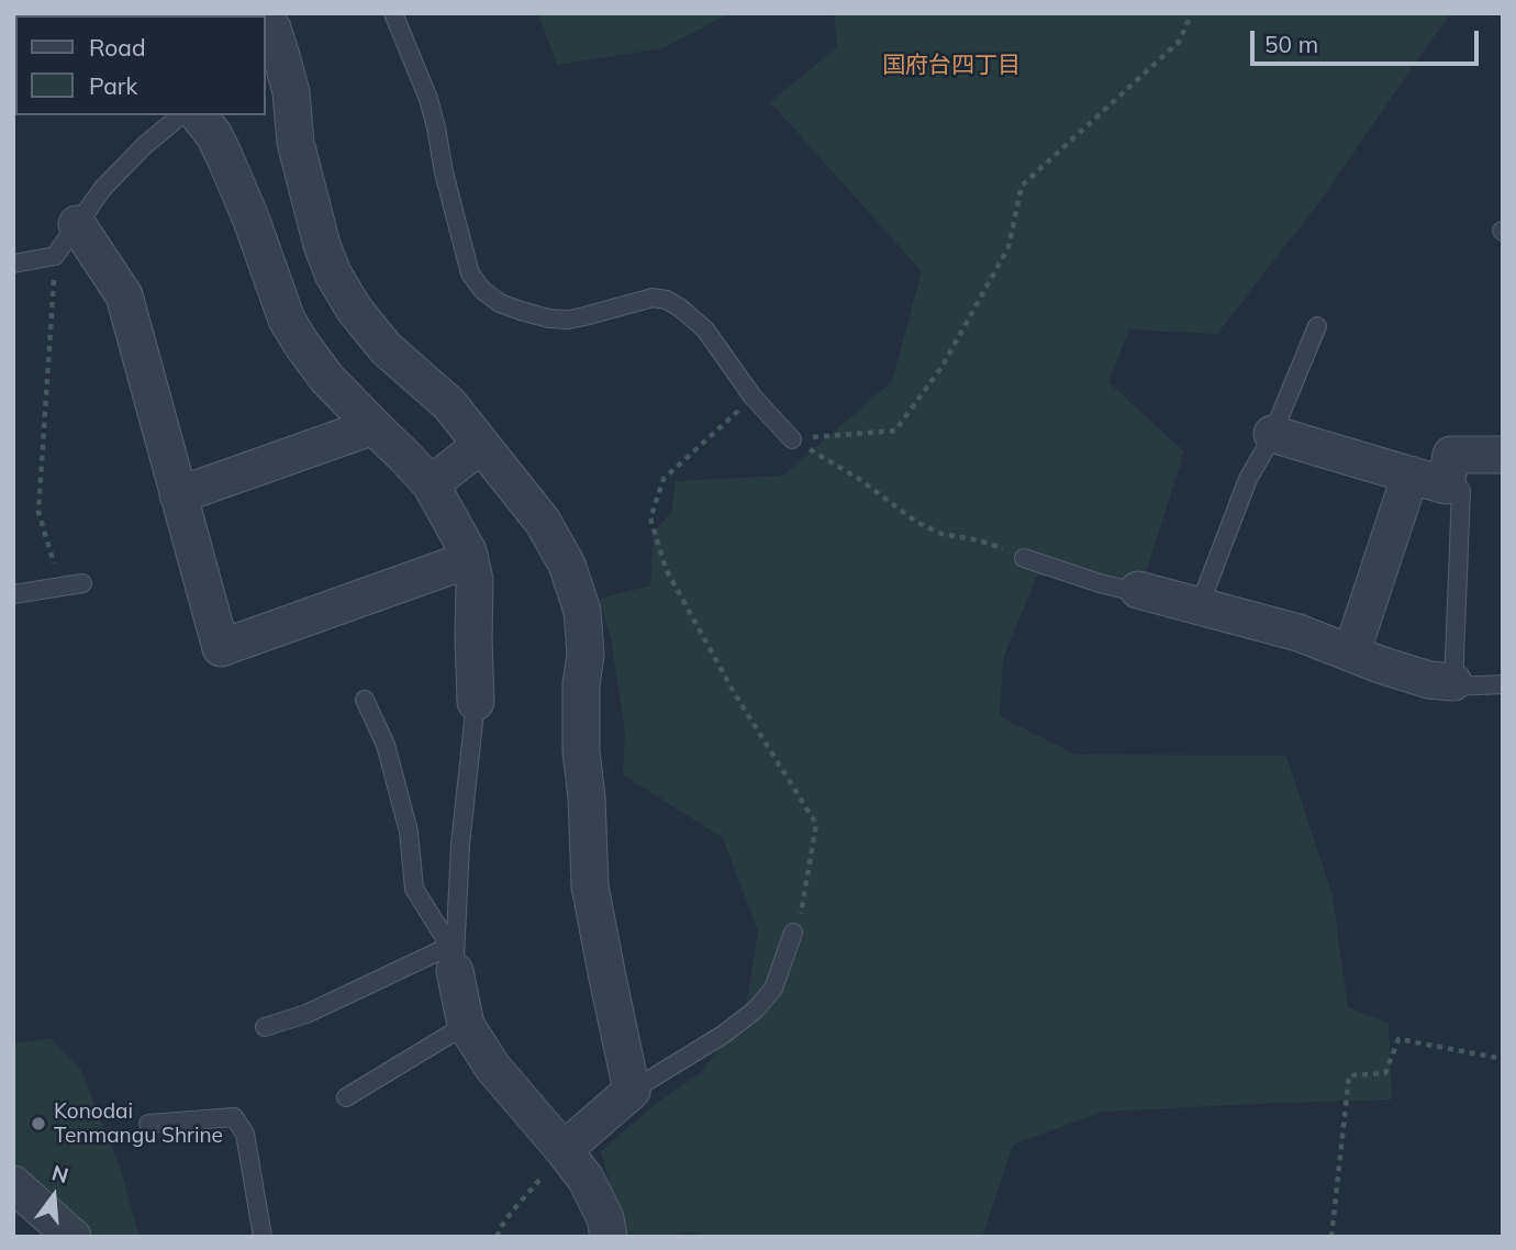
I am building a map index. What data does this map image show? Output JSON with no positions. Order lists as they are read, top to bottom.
{
  "districts": ["国府台四丁目"],
  "places": ["Konodai Tenmangu Shrine"],
  "legend": ["Road", "Park"],
  "scale_bar": "50 m",
  "north": "top"
}
